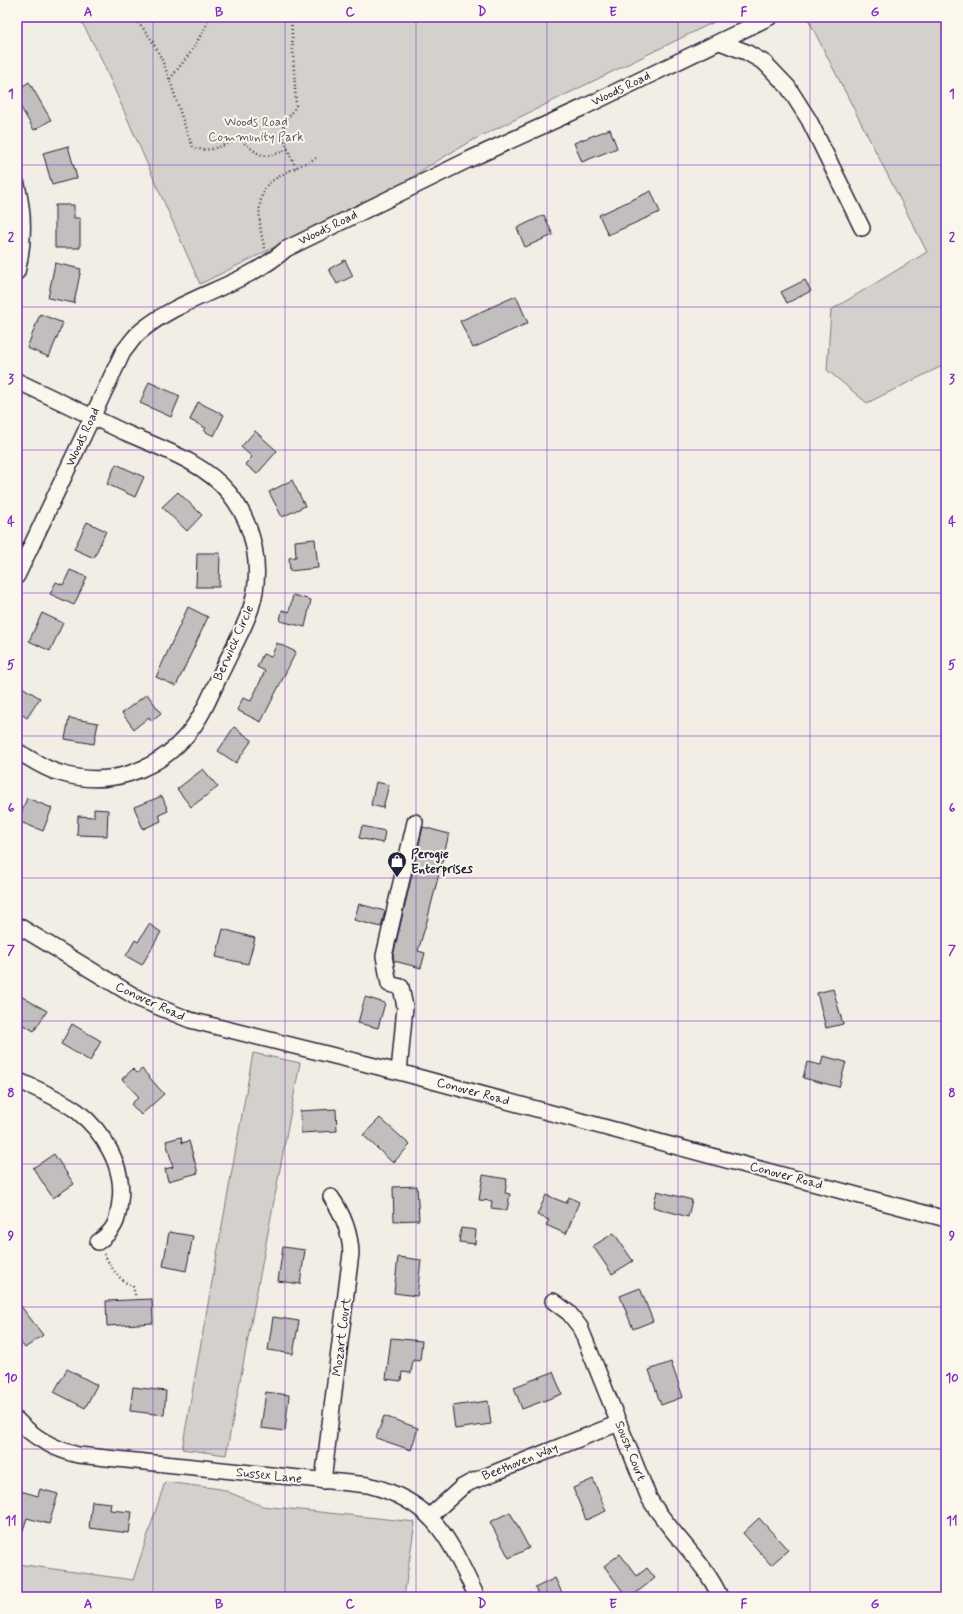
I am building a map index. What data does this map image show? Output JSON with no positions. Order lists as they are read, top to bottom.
{
  "streets": {
    "street": [
      "Woods Road",
      "Berwick Circle",
      "Conover Road",
      "Mozart Court",
      "Sousa Court",
      "Beethoven Way",
      "Sussex Lane"
    ]
  },
  "crossings": [
    ["Woods Road", "Berwick Circle"],
    ["Mozart Court", "Sussex Lane"],
    ["Sousa Court", "Beethoven Way"],
    ["Beethoven Way", "Sussex Lane"]
  ],
  "parks": ["Woods Road Community Park"],
  "places": {
    "shop": ["Perogie Enterprises"]
  },
  "grid": {
    "columns": [
      "A",
      "B",
      "C",
      "D",
      "E",
      "F",
      "G"
    ],
    "rows": [
      "1",
      "2",
      "3",
      "4",
      "5",
      "6",
      "7",
      "8",
      "9",
      "10",
      "11"
    ]
  }
}
